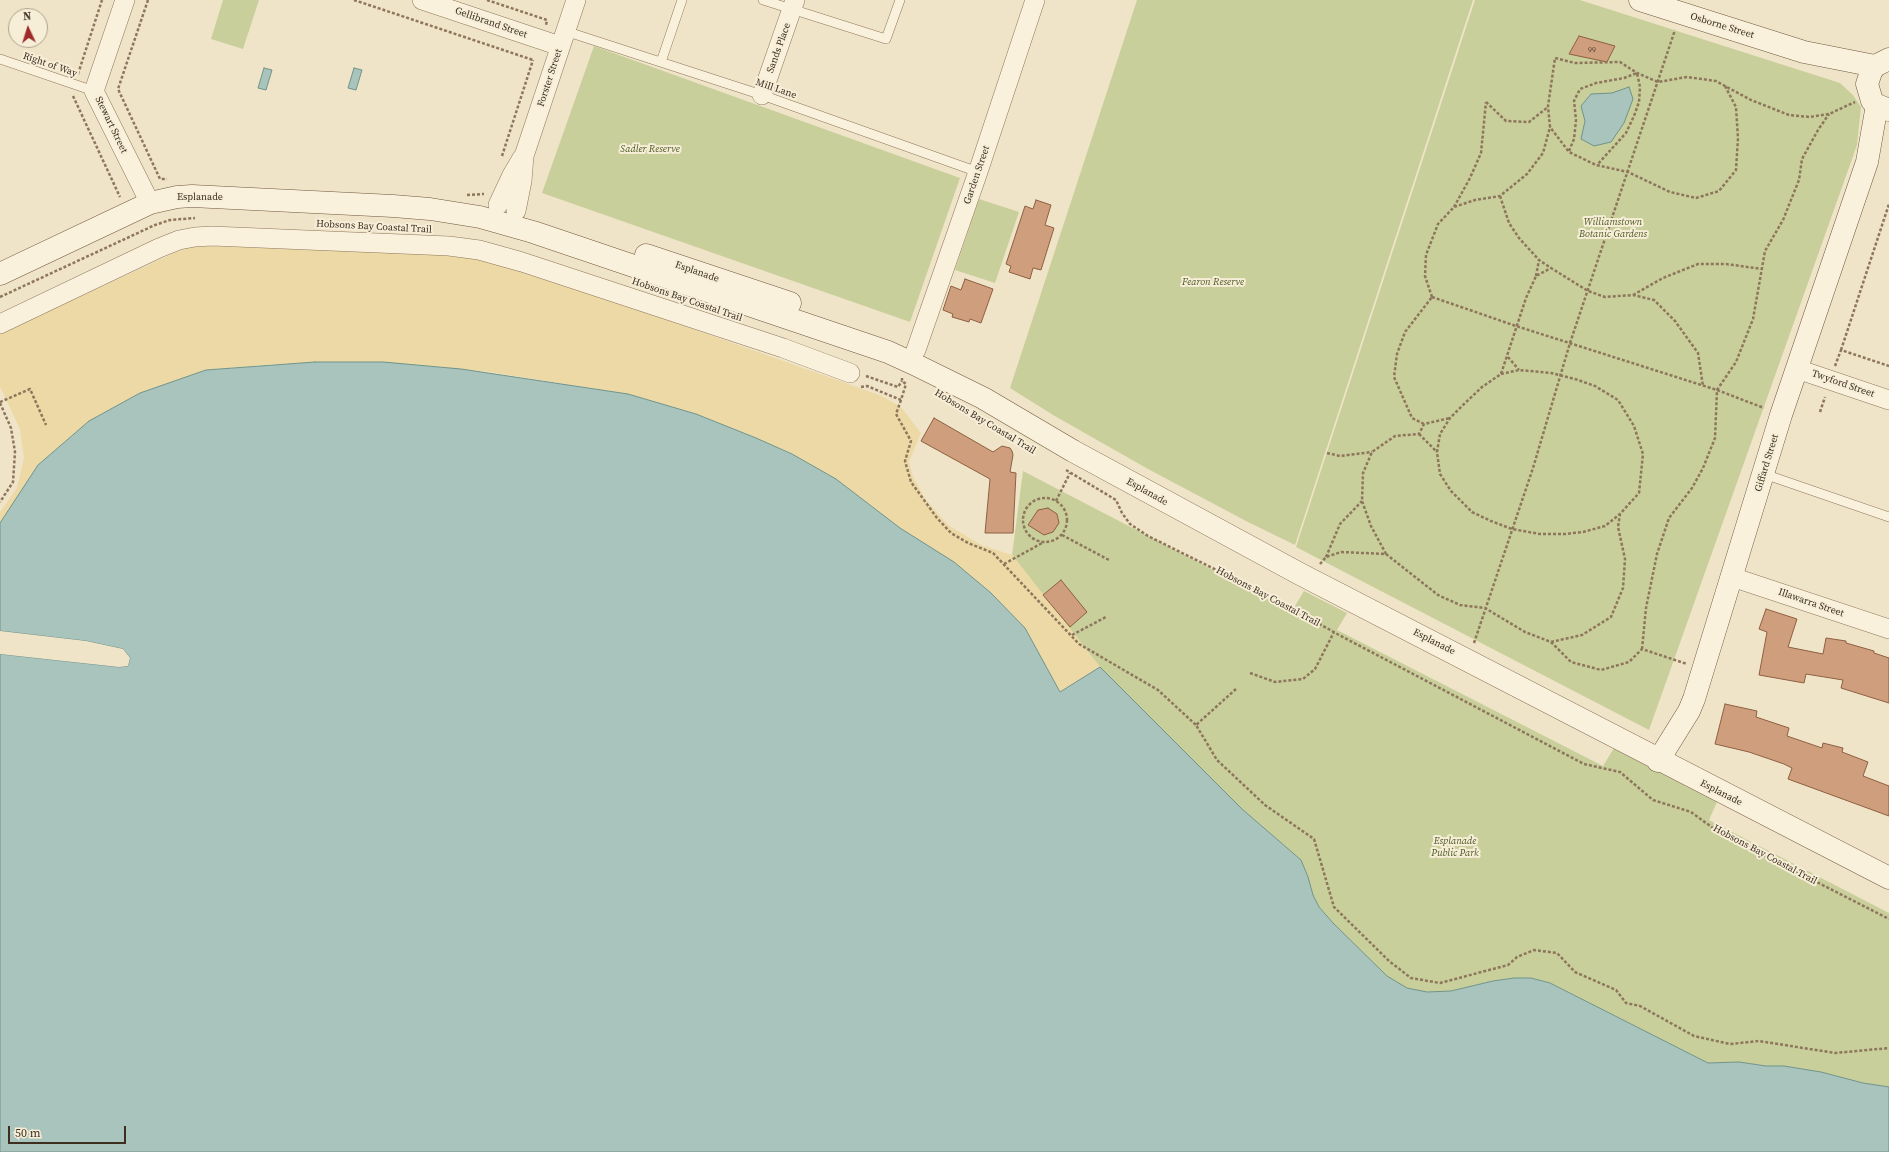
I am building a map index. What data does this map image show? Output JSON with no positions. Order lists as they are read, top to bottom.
{
  "streets": {
    "street": [
      "Gellibrand Street",
      "Osborne Street",
      "Sands Place",
      "Forster Street",
      "Stewart Street",
      "Garden Street",
      "Esplanade",
      "Hobsons Bay Coastal Trail",
      "Twyford Street",
      "Giffard Street",
      "Illawarra Street"
    ],
    "lane": ["Right of Way", "Mill Lane"]
  },
  "crossings": [
    ["Gellibrand Street", "Forster Street"],
    ["Gellibrand Street", "Mill Lane"],
    ["Osborne Street", "Giffard Street"],
    ["Sands Place", "Mill Lane"],
    ["Right of Way", "Stewart Street"],
    ["Forster Street", "Mill Lane"],
    ["Forster Street", "Esplanade"],
    ["Mill Lane", "Garden Street"],
    ["Stewart Street", "Esplanade"],
    ["Garden Street", "Esplanade"],
    ["Esplanade", "Giffard Street"],
    ["Twyford Street", "Giffard Street"],
    ["Giffard Street", "Illawarra Street"]
  ],
  "parks": [
    "Sadler Reserve",
    "Williamstown Botanic Gardens",
    "Fearon Reserve",
    "Esplanade Public Park"
  ],
  "house_numbers": ["99"],
  "scale_bar": "50 m",
  "north": "top"
}
